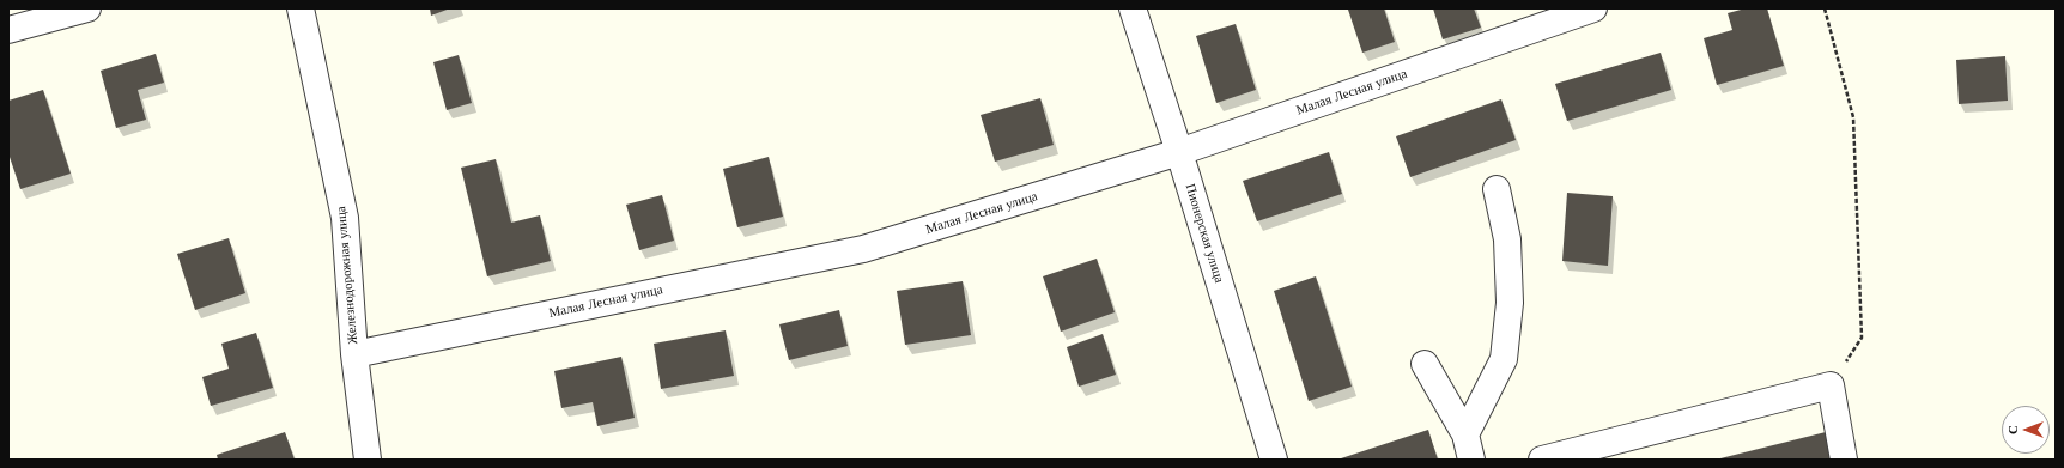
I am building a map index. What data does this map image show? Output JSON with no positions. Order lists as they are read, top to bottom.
{
  "streets": {
    "street": ["Малая Лесная улица", "Пионерская улица", "Железнодорожная улица"]
  },
  "crossings": [
    ["Малая Лесная улица", "Пионерская улица"],
    ["Малая Лесная улица", "Железнодорожная улица"]
  ],
  "north": "left"
}
